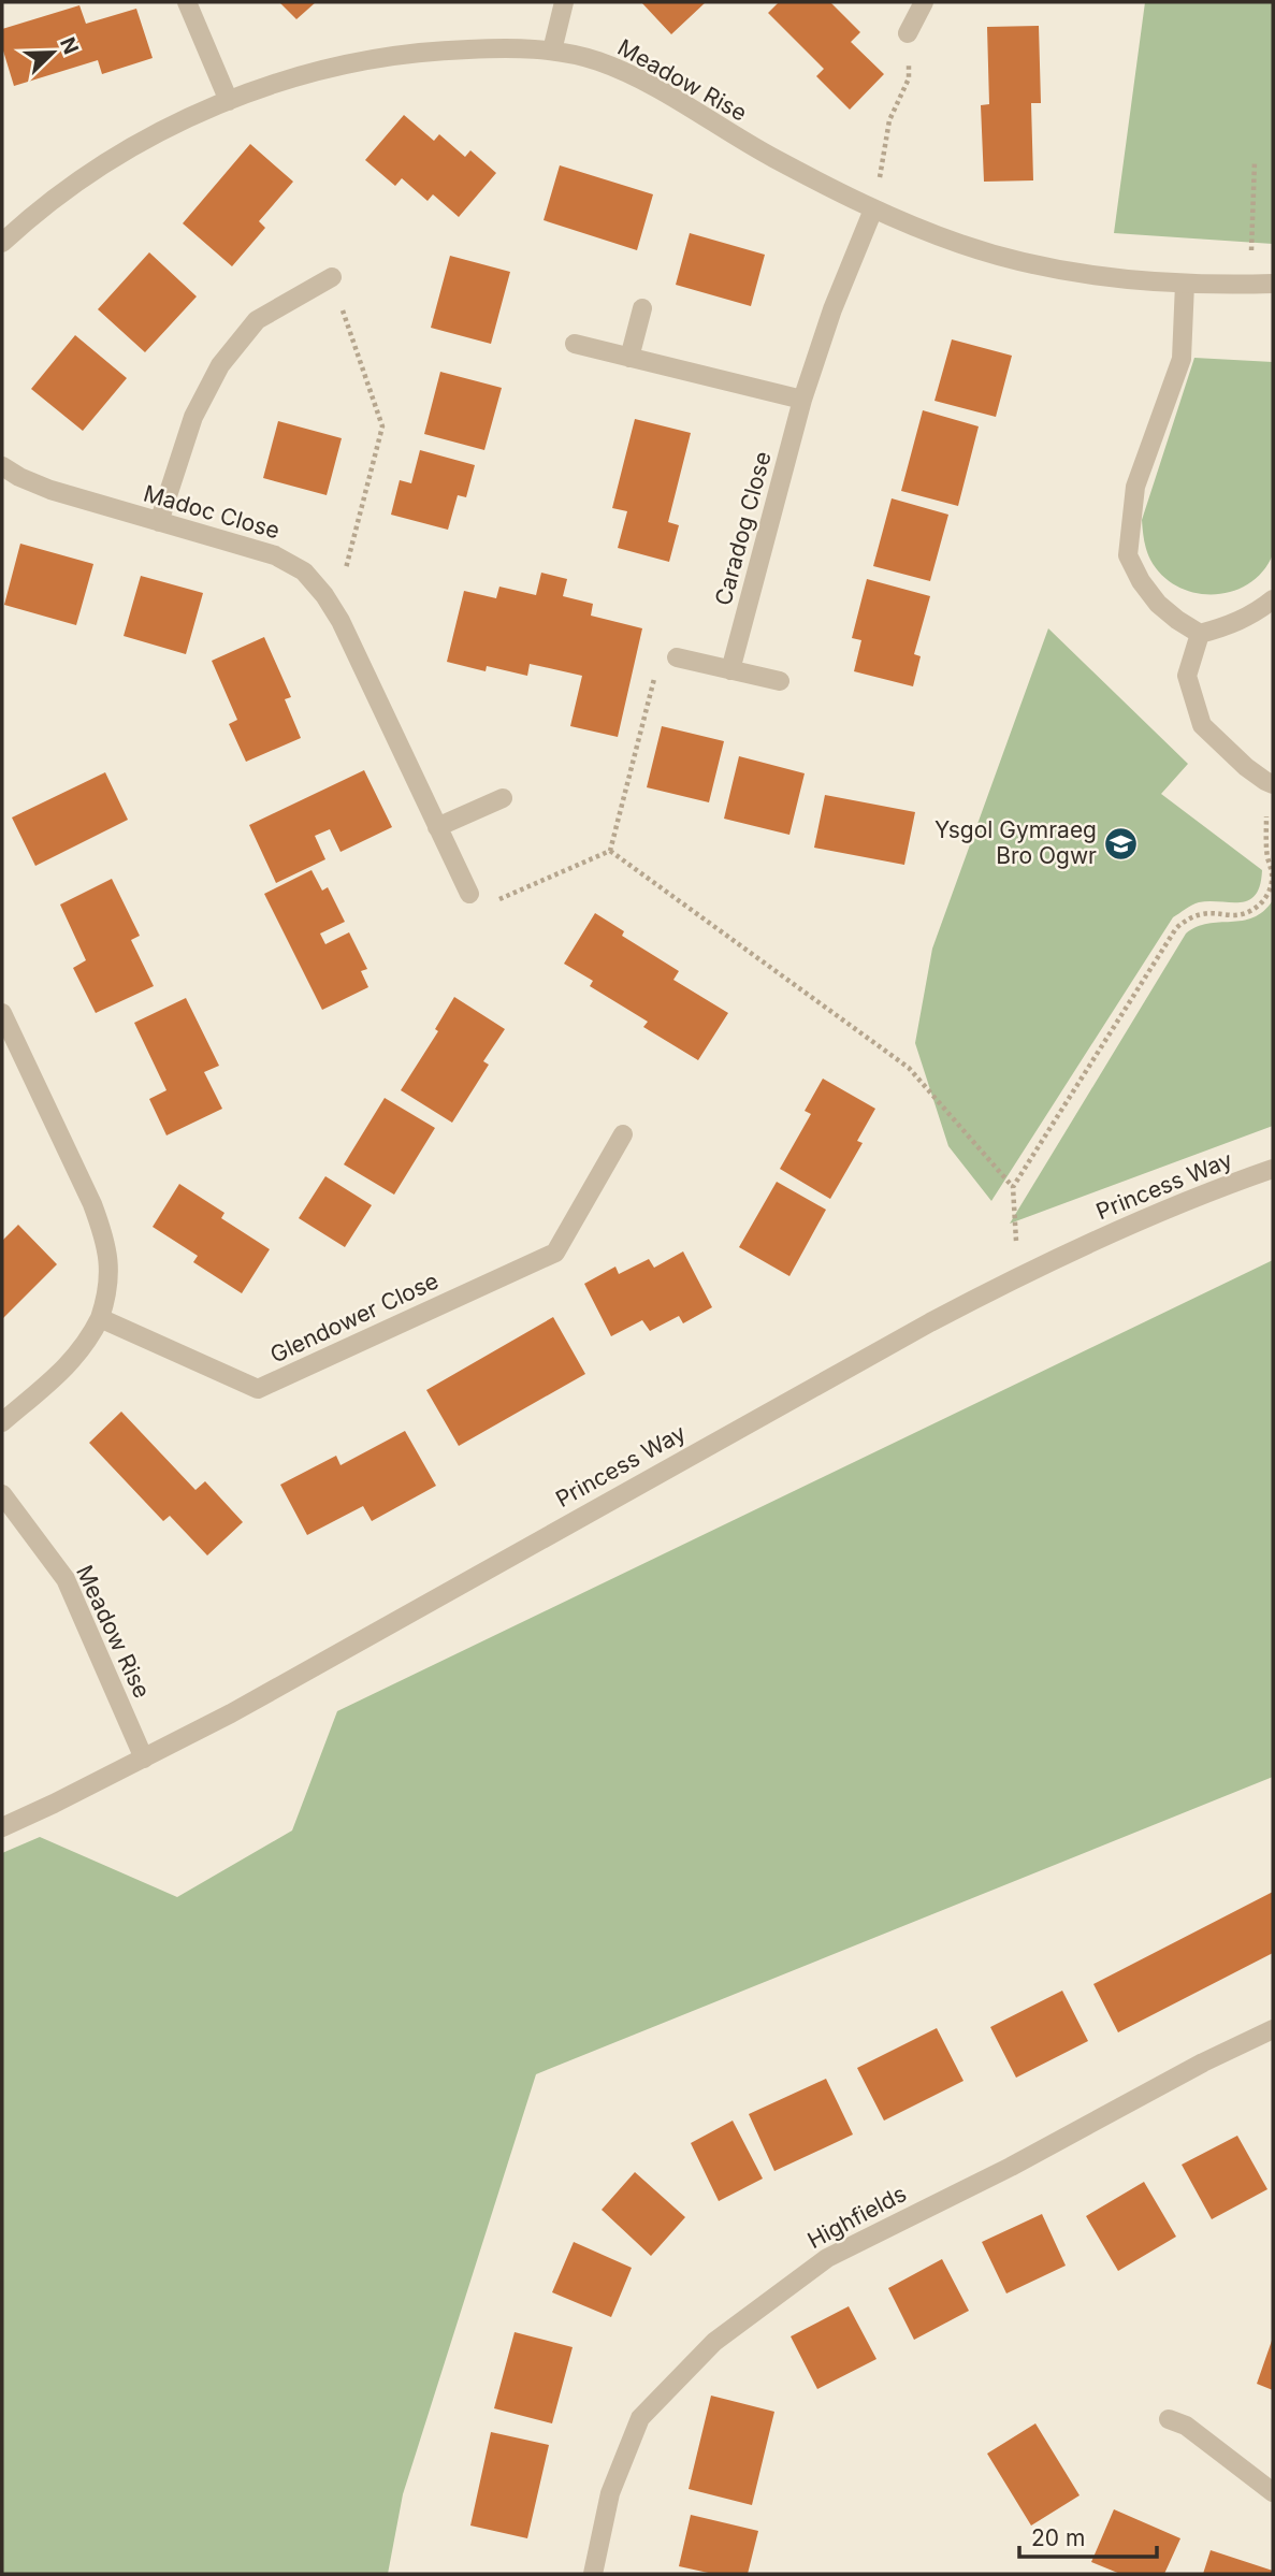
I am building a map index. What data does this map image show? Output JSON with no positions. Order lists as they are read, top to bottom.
{
  "streets": {
    "street": [
      "Meadow Rise",
      "Madoc Close",
      "Caradog Close",
      "Princess Way",
      "Glendower Close",
      "Highfields"
    ]
  },
  "crossings": [
    ["Meadow Rise", "Caradog Close"],
    ["Meadow Rise", "Princess Way"]
  ],
  "places": {
    "school or university": ["Ysgol Gymraeg Bro Ogwr"]
  },
  "scale_bar": "20 m",
  "north": "top right"
}
